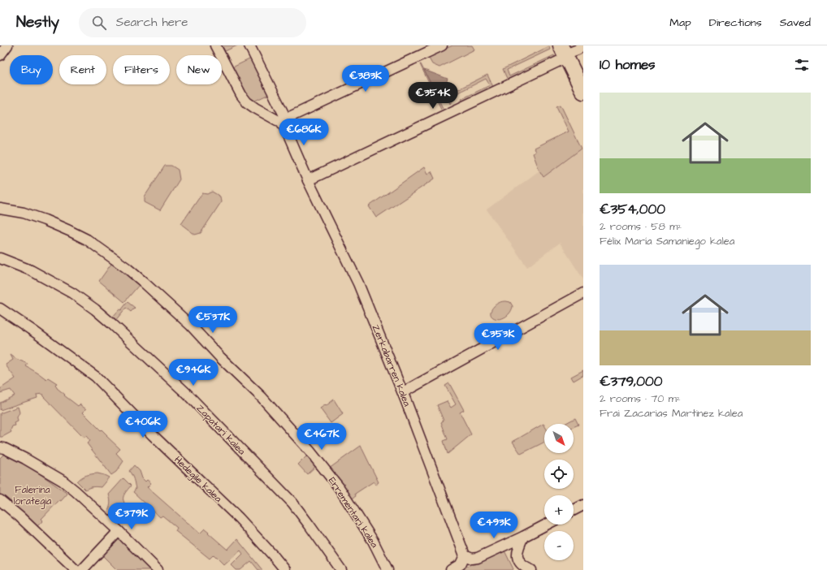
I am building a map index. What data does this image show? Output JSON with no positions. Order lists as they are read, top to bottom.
{
  "streets": {
    "street": [
      "Zerkabarren kalea",
      "Zapatari kalea",
      "Hedegile kalea",
      "Errementari kalea"
    ]
  },
  "parks": ["Falerina lorategia"],
  "north": "bottom right",
  "page": {
    "header": "Nestly",
    "search": "Search here",
    "nav": ["Map", "Directions", "Saved"],
    "heading": "10 homes",
    "chip": [
      "Buy",
      "Rent",
      "Filters",
      "New"
    ],
    "price": [
      "€383K",
      "€354K",
      "€686K",
      "€537K",
      "€353K",
      "€946K",
      "€406K",
      "€467K",
      "€379K",
      "€493K"
    ],
    "list": [
      {
        "name": "€354,000",
        "note": "2 rooms · 58 m² · Félix María Samaniego kalea"
      },
      {
        "name": "€379,000",
        "note": "2 rooms · 70 m² · Frai Zacarias Martinez kalea"
      }
    ],
    "map_buttons": ["+", "−"]
  }
}
